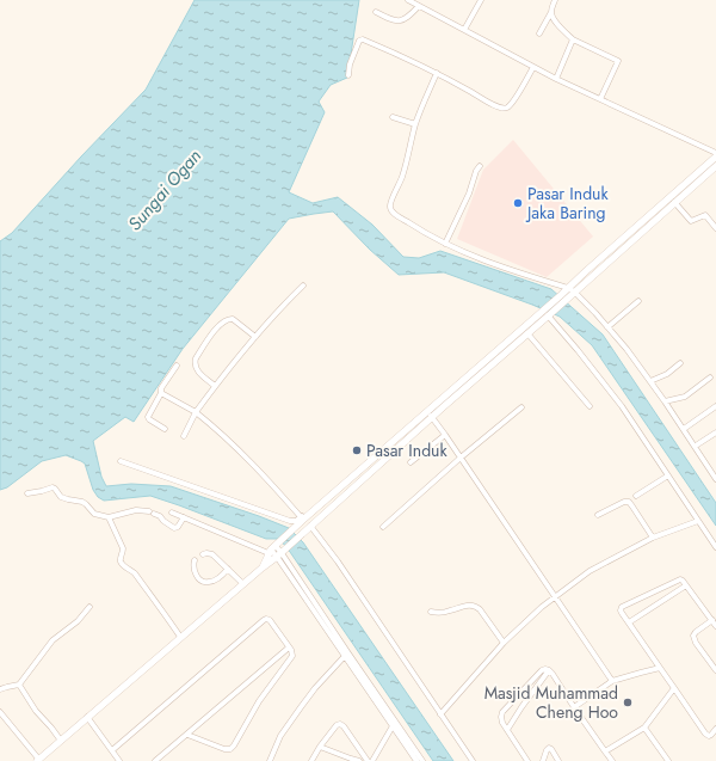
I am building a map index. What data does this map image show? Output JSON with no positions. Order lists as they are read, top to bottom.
{
  "water": ["Sungai Ogan"],
  "places": ["Pasar Induk Jaka Baring", "Pasar Induk", "Masjid Muhammad Cheng Hoo"]
}
